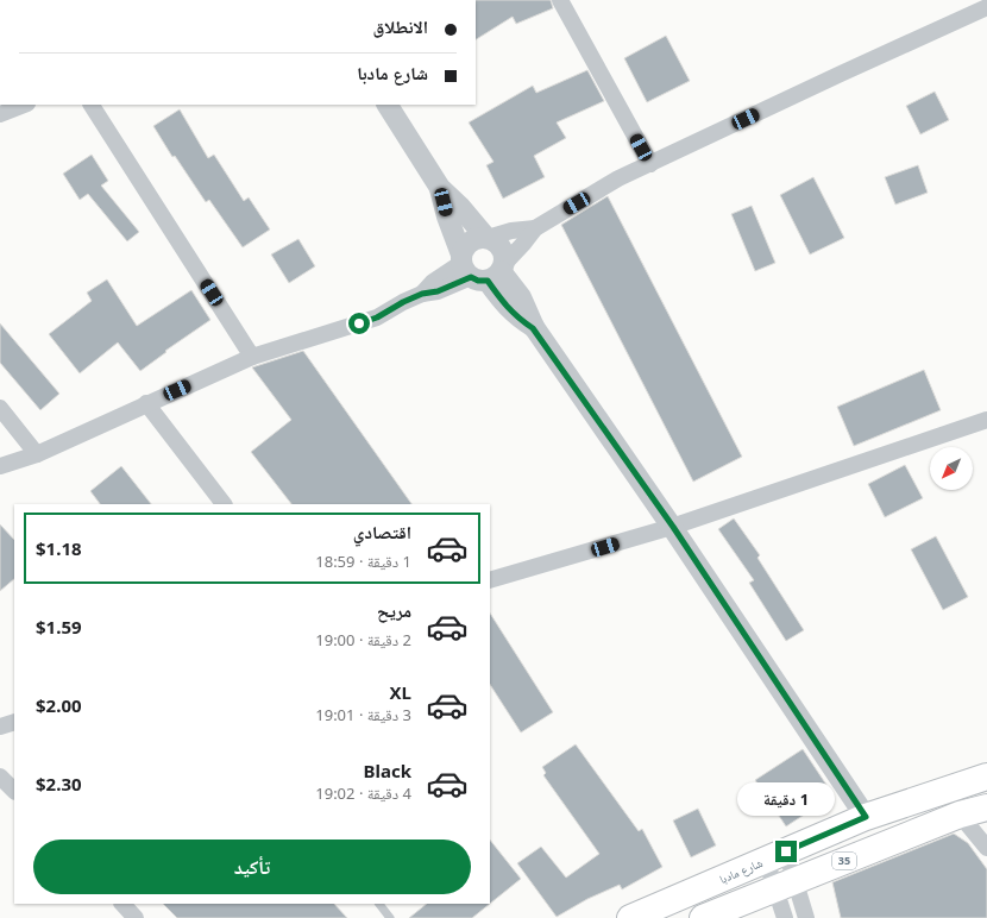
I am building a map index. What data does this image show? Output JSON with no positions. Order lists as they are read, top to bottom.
{
  "streets": {
    "main road": ["35", "شارع مادبا"]
  },
  "north": "bottom left",
  "page": {
    "banner": ["الانطلاق", "شارع مادبا"],
    "list": [
      {
        "name": "اقتصادي",
        "note": "1 دقيقة · 18:59",
        "value": "$1.18"
      },
      {
        "name": "مريح",
        "note": "2 دقيقة · 19:00",
        "value": "$1.59"
      },
      {
        "name": "XL",
        "note": "3 دقيقة · 19:01",
        "value": "$2.00"
      },
      {
        "name": "Black",
        "note": "4 دقيقة · 19:02",
        "value": "$2.30"
      }
    ],
    "bubble": "1 دقيقة",
    "buttons": "تأكيد"
  }
}
